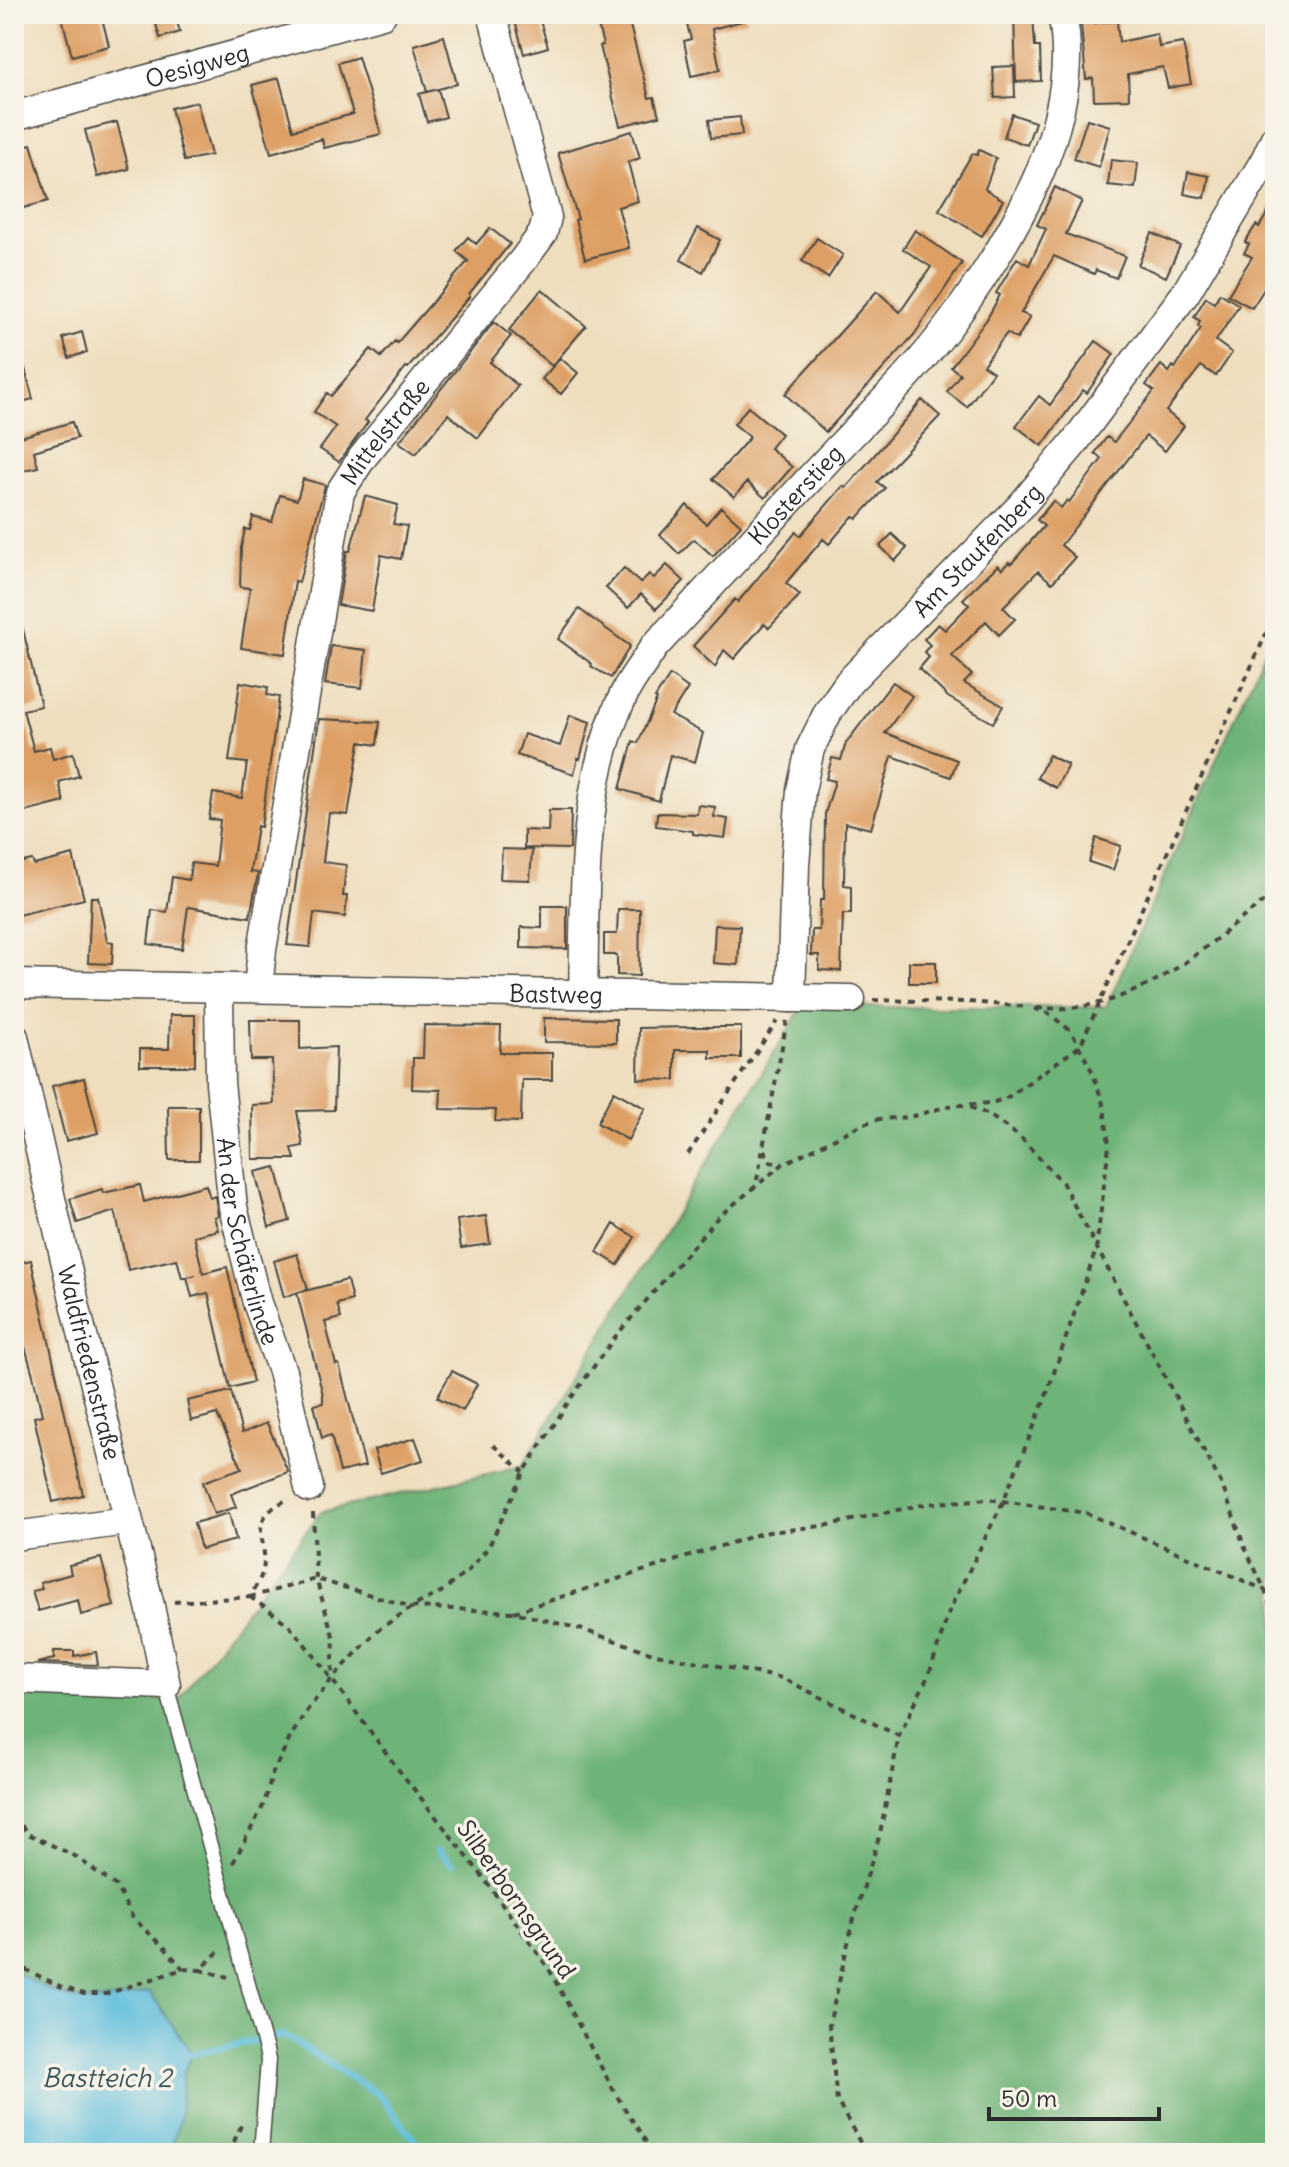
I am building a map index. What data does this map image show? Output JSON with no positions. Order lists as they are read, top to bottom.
{
  "streets": {
    "street": [
      "Oesigweg",
      "Mittelstraße",
      "Klosterstieg",
      "Am Staufenberg",
      "Bastweg",
      "An der Schäferlinde",
      "Waldfriedenstraße"
    ],
    "path": ["Silberbornsgrund"]
  },
  "crossings": [
    ["Mittelstraße", "Bastweg"],
    ["Klosterstieg", "Bastweg"],
    ["Am Staufenberg", "Bastweg"],
    ["Bastweg", "An der Schäferlinde"]
  ],
  "water": ["Bastteich 2"],
  "scale_bar": "50 m"
}
